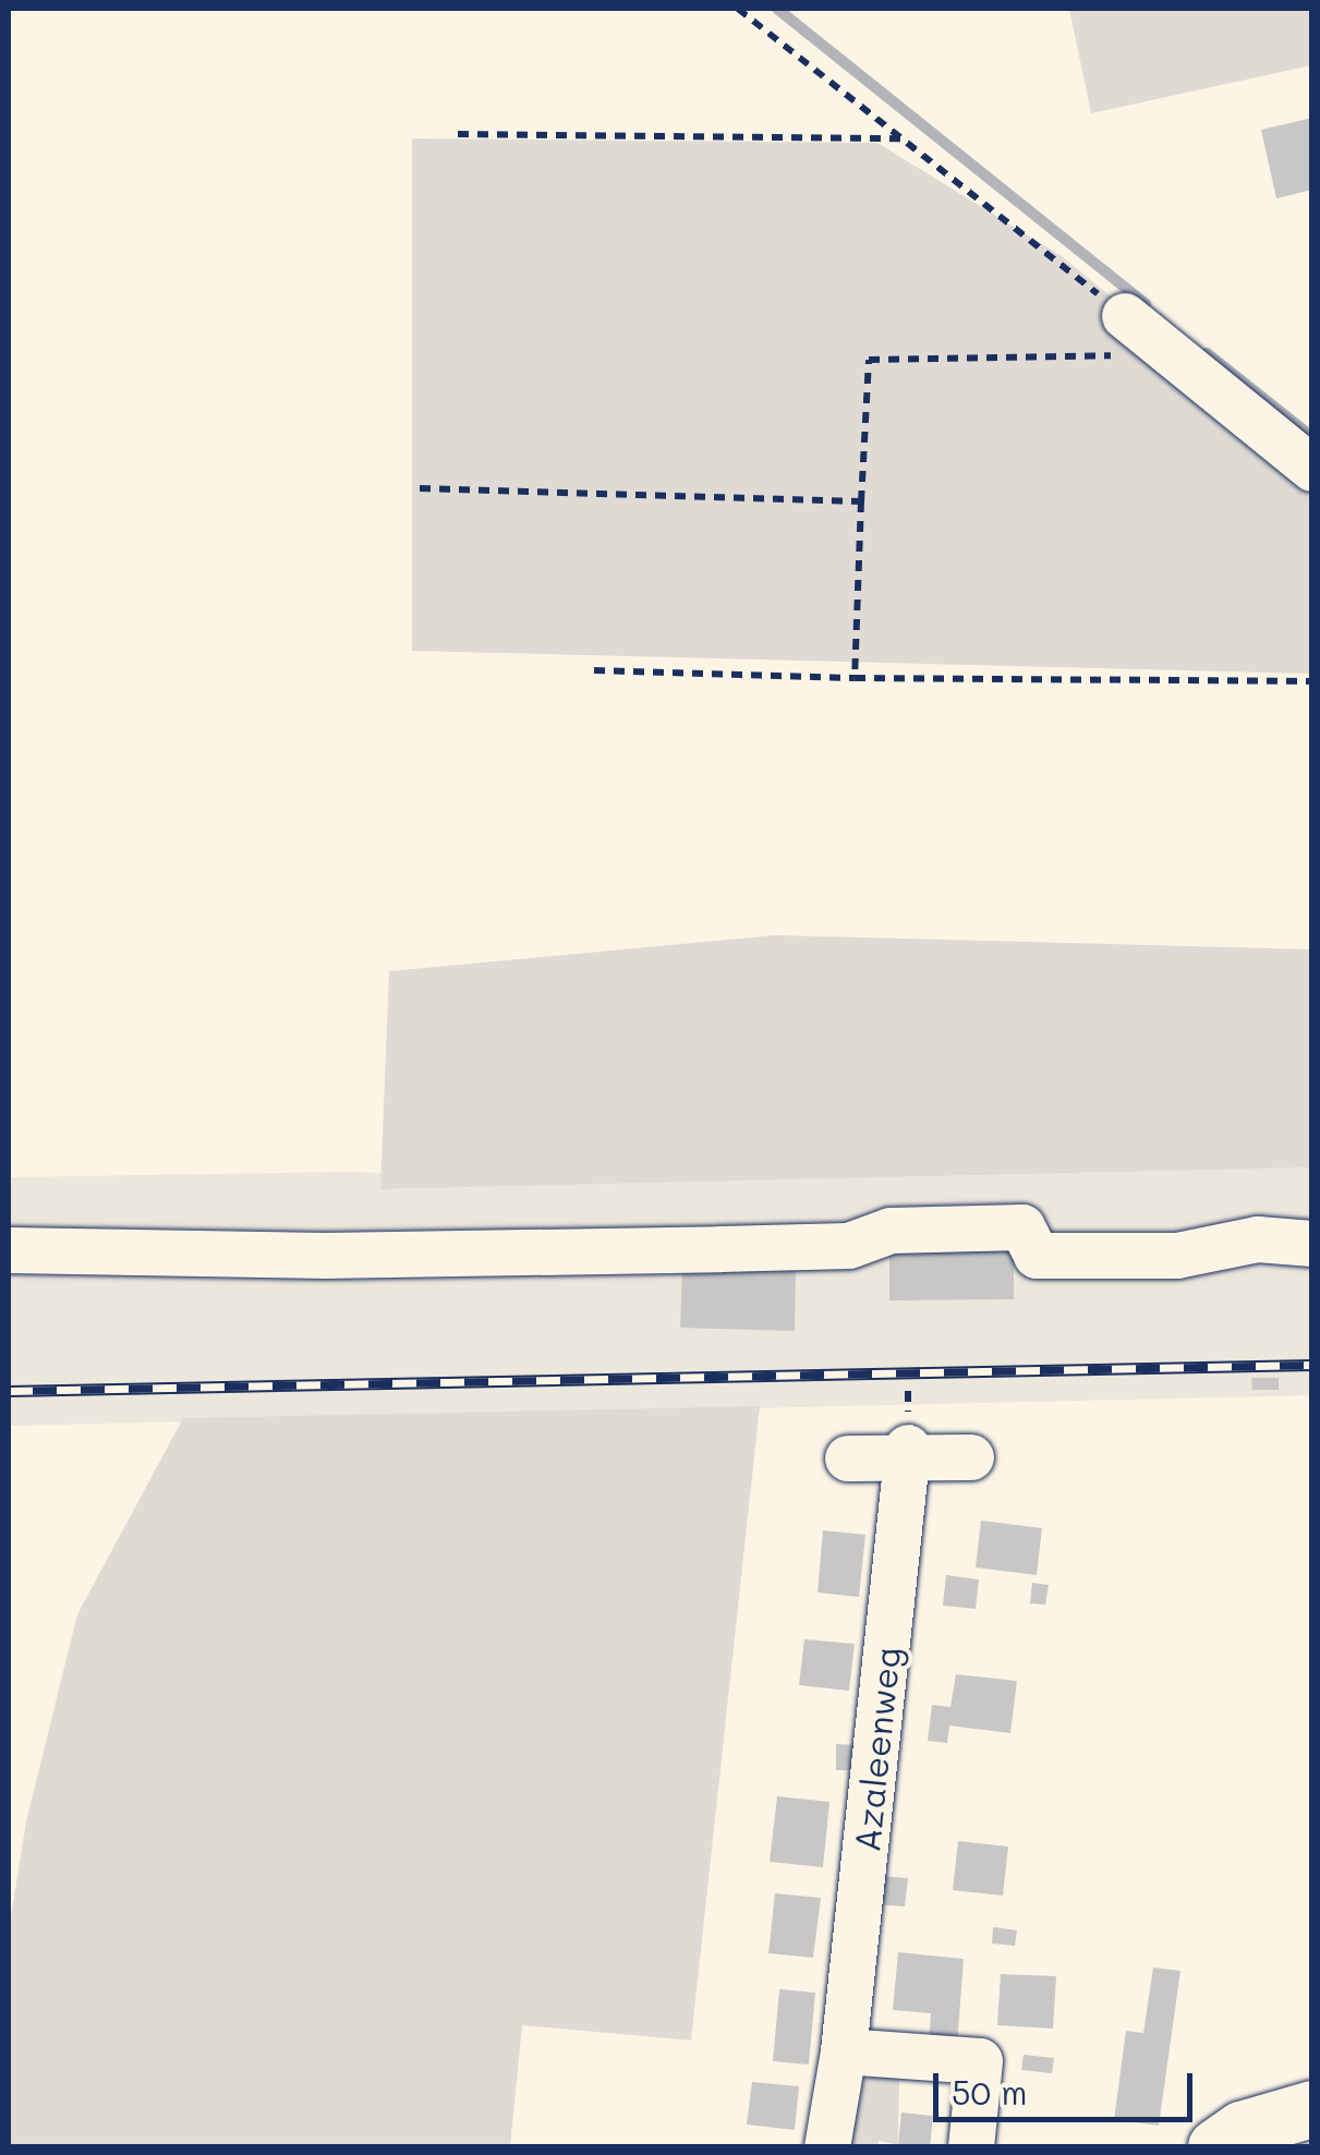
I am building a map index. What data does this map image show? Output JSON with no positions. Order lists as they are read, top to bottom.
{
  "streets": {
    "street": ["Azaleenweg"]
  },
  "scale_bar": "50 m"
}
